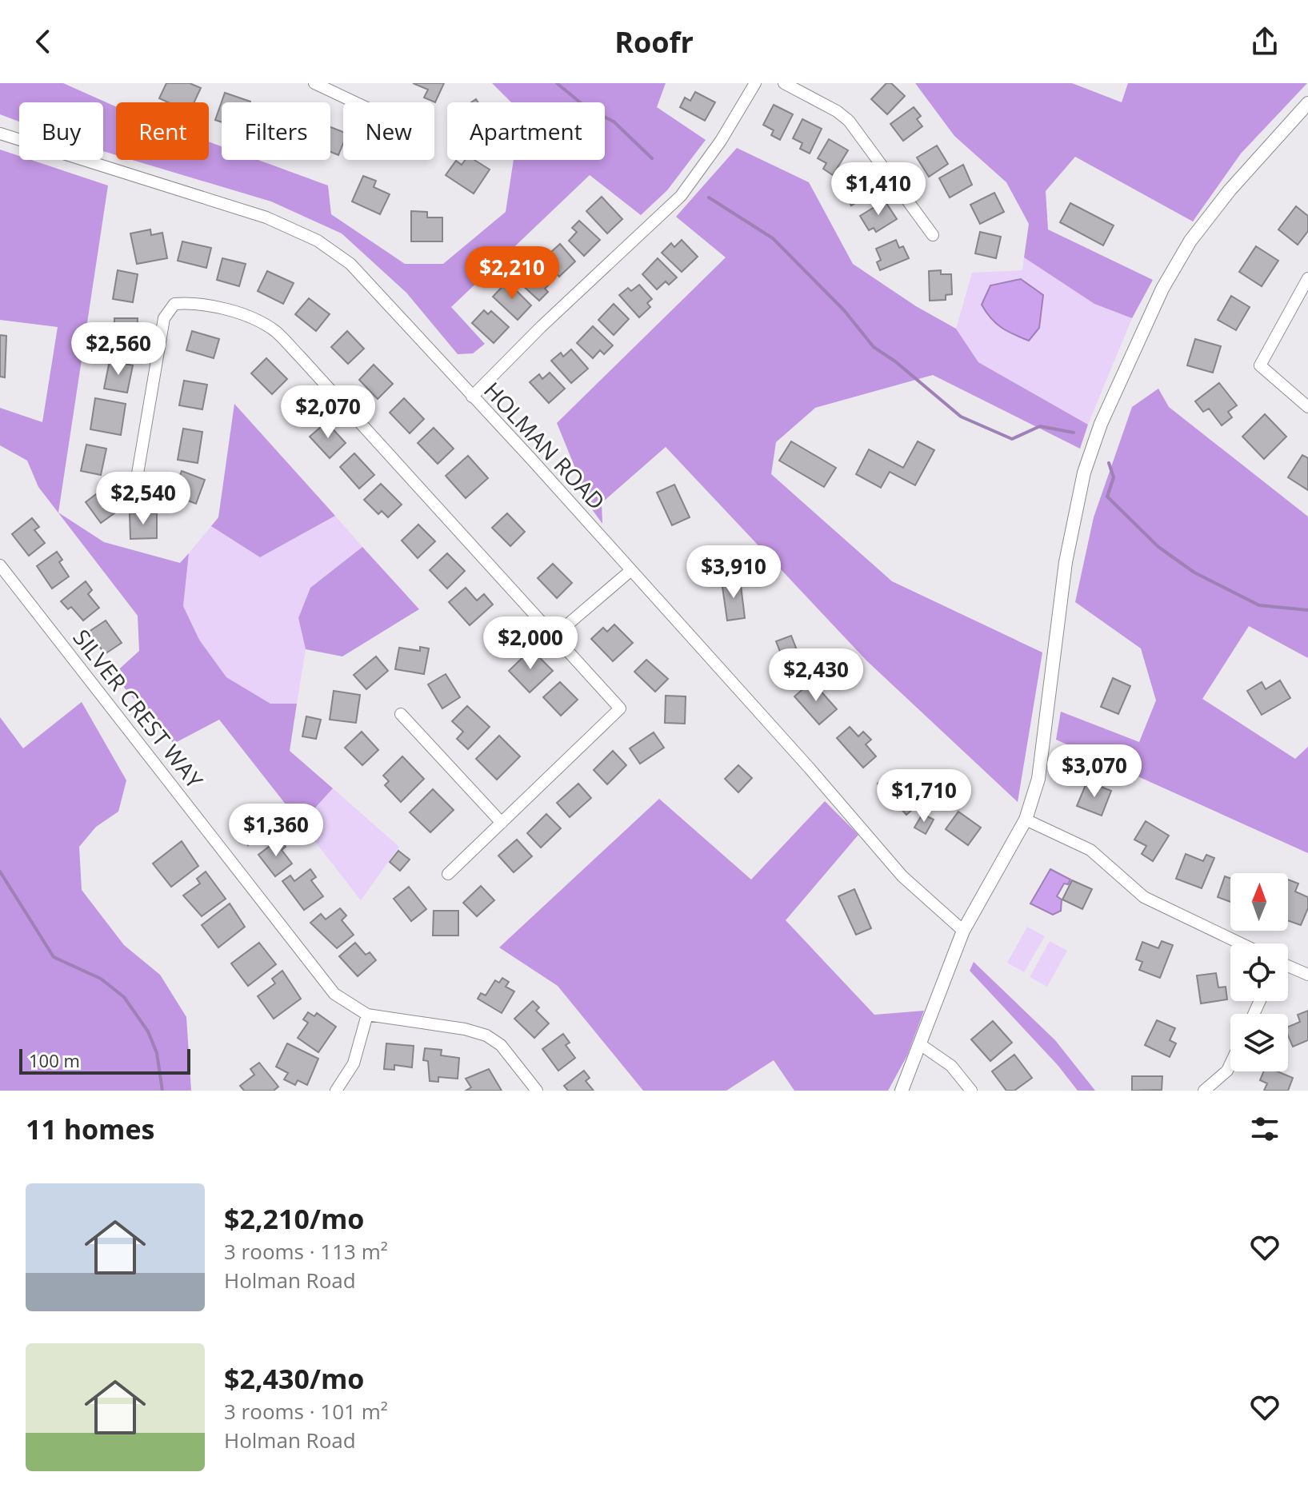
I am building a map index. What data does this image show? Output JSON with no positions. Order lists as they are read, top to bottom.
{
  "streets": {
    "street": ["HOLMAN ROAD", "SILVER CREST WAY"]
  },
  "scale_bar": "100 m",
  "north": "top",
  "page": {
    "header": "Roofr",
    "chip": [
      "Buy",
      "Rent",
      "Filters",
      "New",
      "Apartment"
    ],
    "price": [
      "$1,410",
      "$2,210",
      "$2,560",
      "$2,070",
      "$2,540",
      "$3,910",
      "$2,000",
      "$2,430",
      "$3,070",
      "$1,710",
      "$1,360"
    ],
    "scale": "100 m",
    "heading": "11 homes",
    "list": [
      {
        "name": "$2,210/mo",
        "note": "3 rooms · 113 m² · Holman Road"
      },
      {
        "name": "$2,430/mo",
        "note": "3 rooms · 101 m² · Holman Road"
      }
    ]
  }
}
